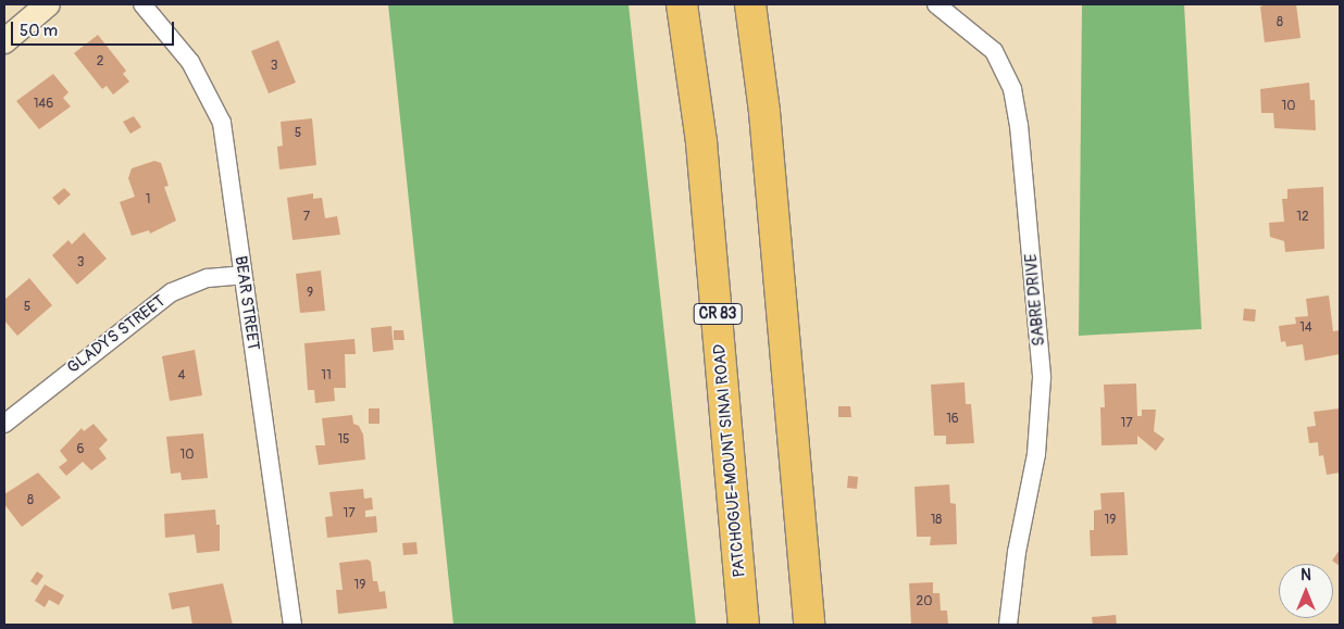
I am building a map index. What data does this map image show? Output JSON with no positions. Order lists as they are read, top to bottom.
{
  "streets": {
    "highway": ["CR 83", "PATCHOGUE-MOUNT SINAI ROAD"],
    "street": ["SABRE DRIVE", "BEAR STREET", "GLADYS STREET"]
  },
  "crossings": [
    ["BEAR STREET", "GLADYS STREET"]
  ],
  "house_numbers": [
    "8",
    "2",
    "3",
    "146",
    "10",
    "5",
    "1",
    "7",
    "12",
    "3",
    "9",
    "5",
    "14",
    "4",
    "11",
    "16",
    "17",
    "15",
    "6",
    "10",
    "8",
    "17",
    "18",
    "19",
    "19",
    "20"
  ],
  "scale_bar": "50 m",
  "north": "top"
}
